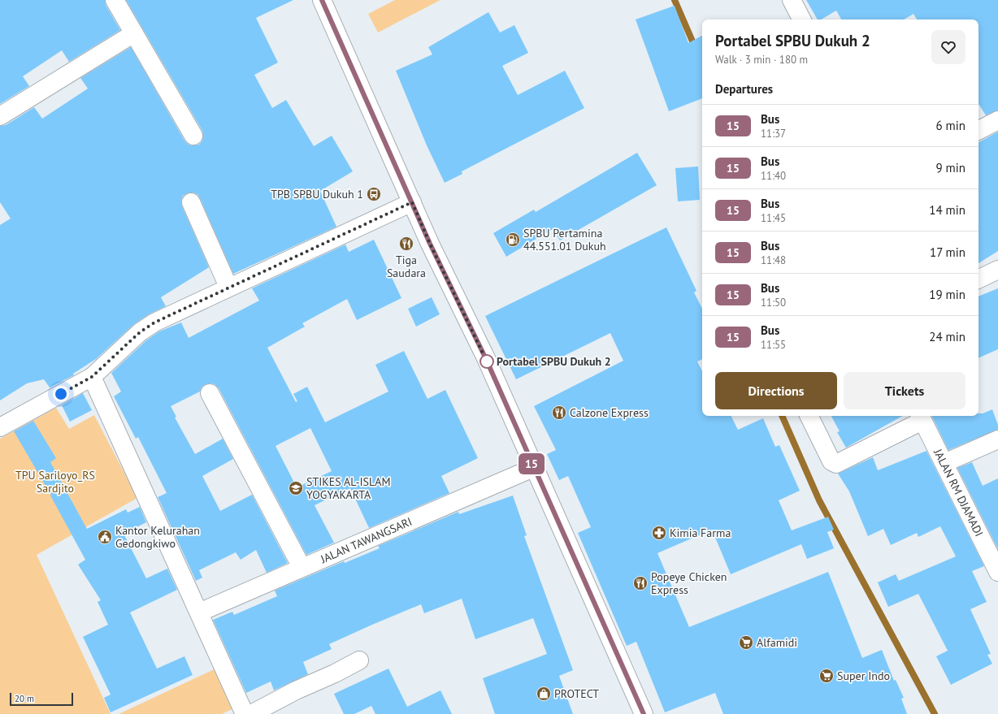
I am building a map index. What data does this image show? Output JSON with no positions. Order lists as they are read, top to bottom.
{
  "streets": {
    "street": ["JALAN RM DJAMADI", "JALAN TAWANGSARI"]
  },
  "parks": ["TPU Sariloyo_RS Sardjito"],
  "places": {
    "bus stop": ["TPB SPBU Dukuh 1"],
    "fuel station": ["SPBU Pertamina 44.551.01 Dukuh"],
    "restaurant": ["Tiga Saudara", "Calzone Express", "Popeye Chicken Express"],
    "other": ["Portabel SPBU Dukuh 2"],
    "school or university": ["STIKES AL-ISLAM YOGYAKARTA"],
    "pharmacy": ["Kimia Farma"],
    "public building": ["Kantor Kelurahan Gedongkiwo"],
    "supermarket": ["Alfamidi", "Super Indo"],
    "shop": ["PROTECT"]
  },
  "lines": ["bus line 15"],
  "scale_bar": "20 m",
  "page": {
    "on_map": "15",
    "heading": [
      ["Portabel SPBU Dukuh 2", "Walk · 3 min · 180 m"],
      "Departures"
    ],
    "list": [
      {
        "mark": "15",
        "name": "Bus",
        "note": "11:37",
        "value": "6 min"
      },
      {
        "mark": "15",
        "name": "Bus",
        "note": "11:40",
        "value": "9 min"
      },
      {
        "mark": "15",
        "name": "Bus",
        "note": "11:45",
        "value": "14 min"
      },
      {
        "mark": "15",
        "name": "Bus",
        "note": "11:48",
        "value": "17 min"
      },
      {
        "mark": "15",
        "name": "Bus",
        "note": "11:50",
        "value": "19 min"
      },
      {
        "mark": "15",
        "name": "Bus",
        "note": "11:55",
        "value": "24 min"
      }
    ],
    "buttons": ["Directions", "Tickets"],
    "scale": "20 m"
  }
}
